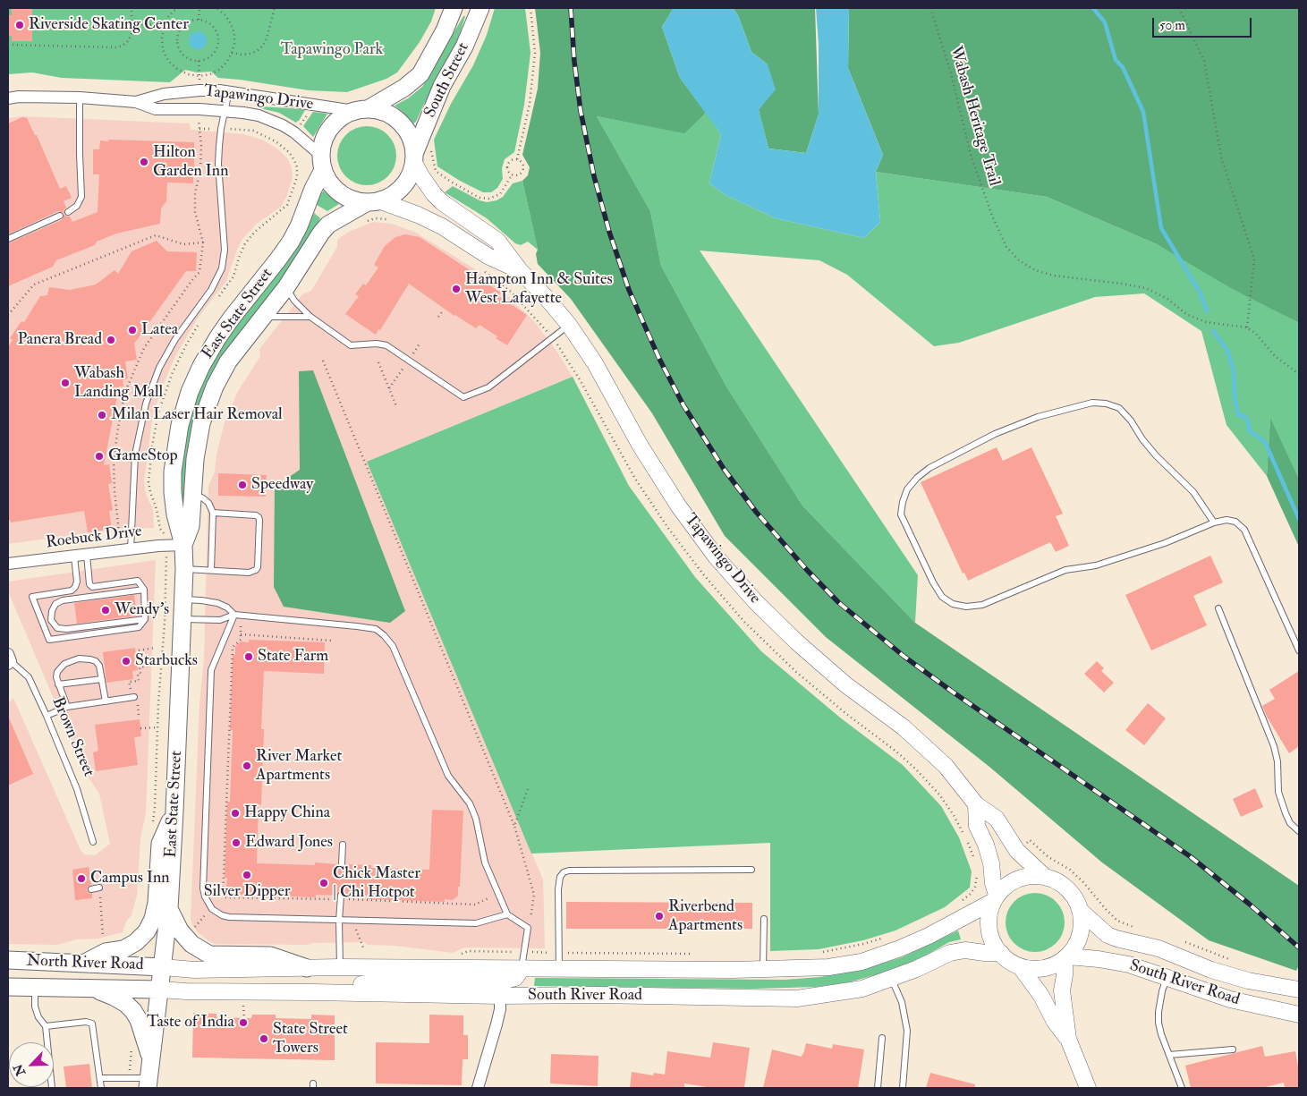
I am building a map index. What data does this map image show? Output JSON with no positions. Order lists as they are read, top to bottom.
{
  "streets": {
    "main road": [
      "South Street",
      "Tapawingo Drive",
      "East State Street",
      "North River Road",
      "South River Road"
    ],
    "street": ["Roebuck Drive"],
    "lane": ["Brown Street"],
    "path": ["Wabash Heritage Trail"]
  },
  "crossings": [
    ["South Street", "Tapawingo Drive"],
    ["South Street", "East State Street"],
    ["Tapawingo Drive", "East State Street"],
    ["Tapawingo Drive", "South River Road"],
    ["East State Street", "Roebuck Drive"],
    ["East State Street", "North River Road"],
    ["East State Street", "South River Road"],
    ["North River Road", "South River Road"]
  ],
  "parks": ["Tapawingo Park"],
  "places": [
    "Riverside Skating Center",
    "Hilton Garden Inn",
    "Hampton Inn & Suites West Lafayette",
    "Latea",
    "Panera Bread",
    "Wabash Landing Mall",
    "Milan Laser Hair Removal",
    "GameStop",
    "Speedway",
    "Wendy's",
    "State Farm",
    "Starbucks",
    "River Market Apartments",
    "Happy China",
    "Edward Jones",
    "Silver Dipper",
    "Campus Inn",
    "Chick Master | Chi Hotpot",
    "Riverbend Apartments",
    "Taste of India",
    "State Street Towers"
  ],
  "scale_bar": "50 m",
  "north": "bottom left"
}
